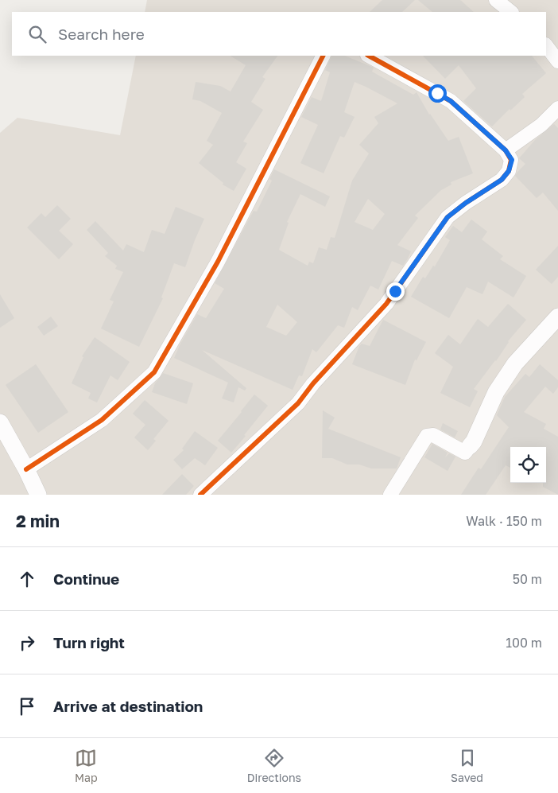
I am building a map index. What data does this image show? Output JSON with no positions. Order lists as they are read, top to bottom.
{
  "page": {
    "search": "Search here",
    "heading": ["2 min", "Walk · 150 m"],
    "list": [
      ["Continue", "50 m"],
      ["Turn right", "100 m"],
      "Arrive at destination"
    ],
    "nav": ["Map", "Directions", "Saved"]
  }
}
